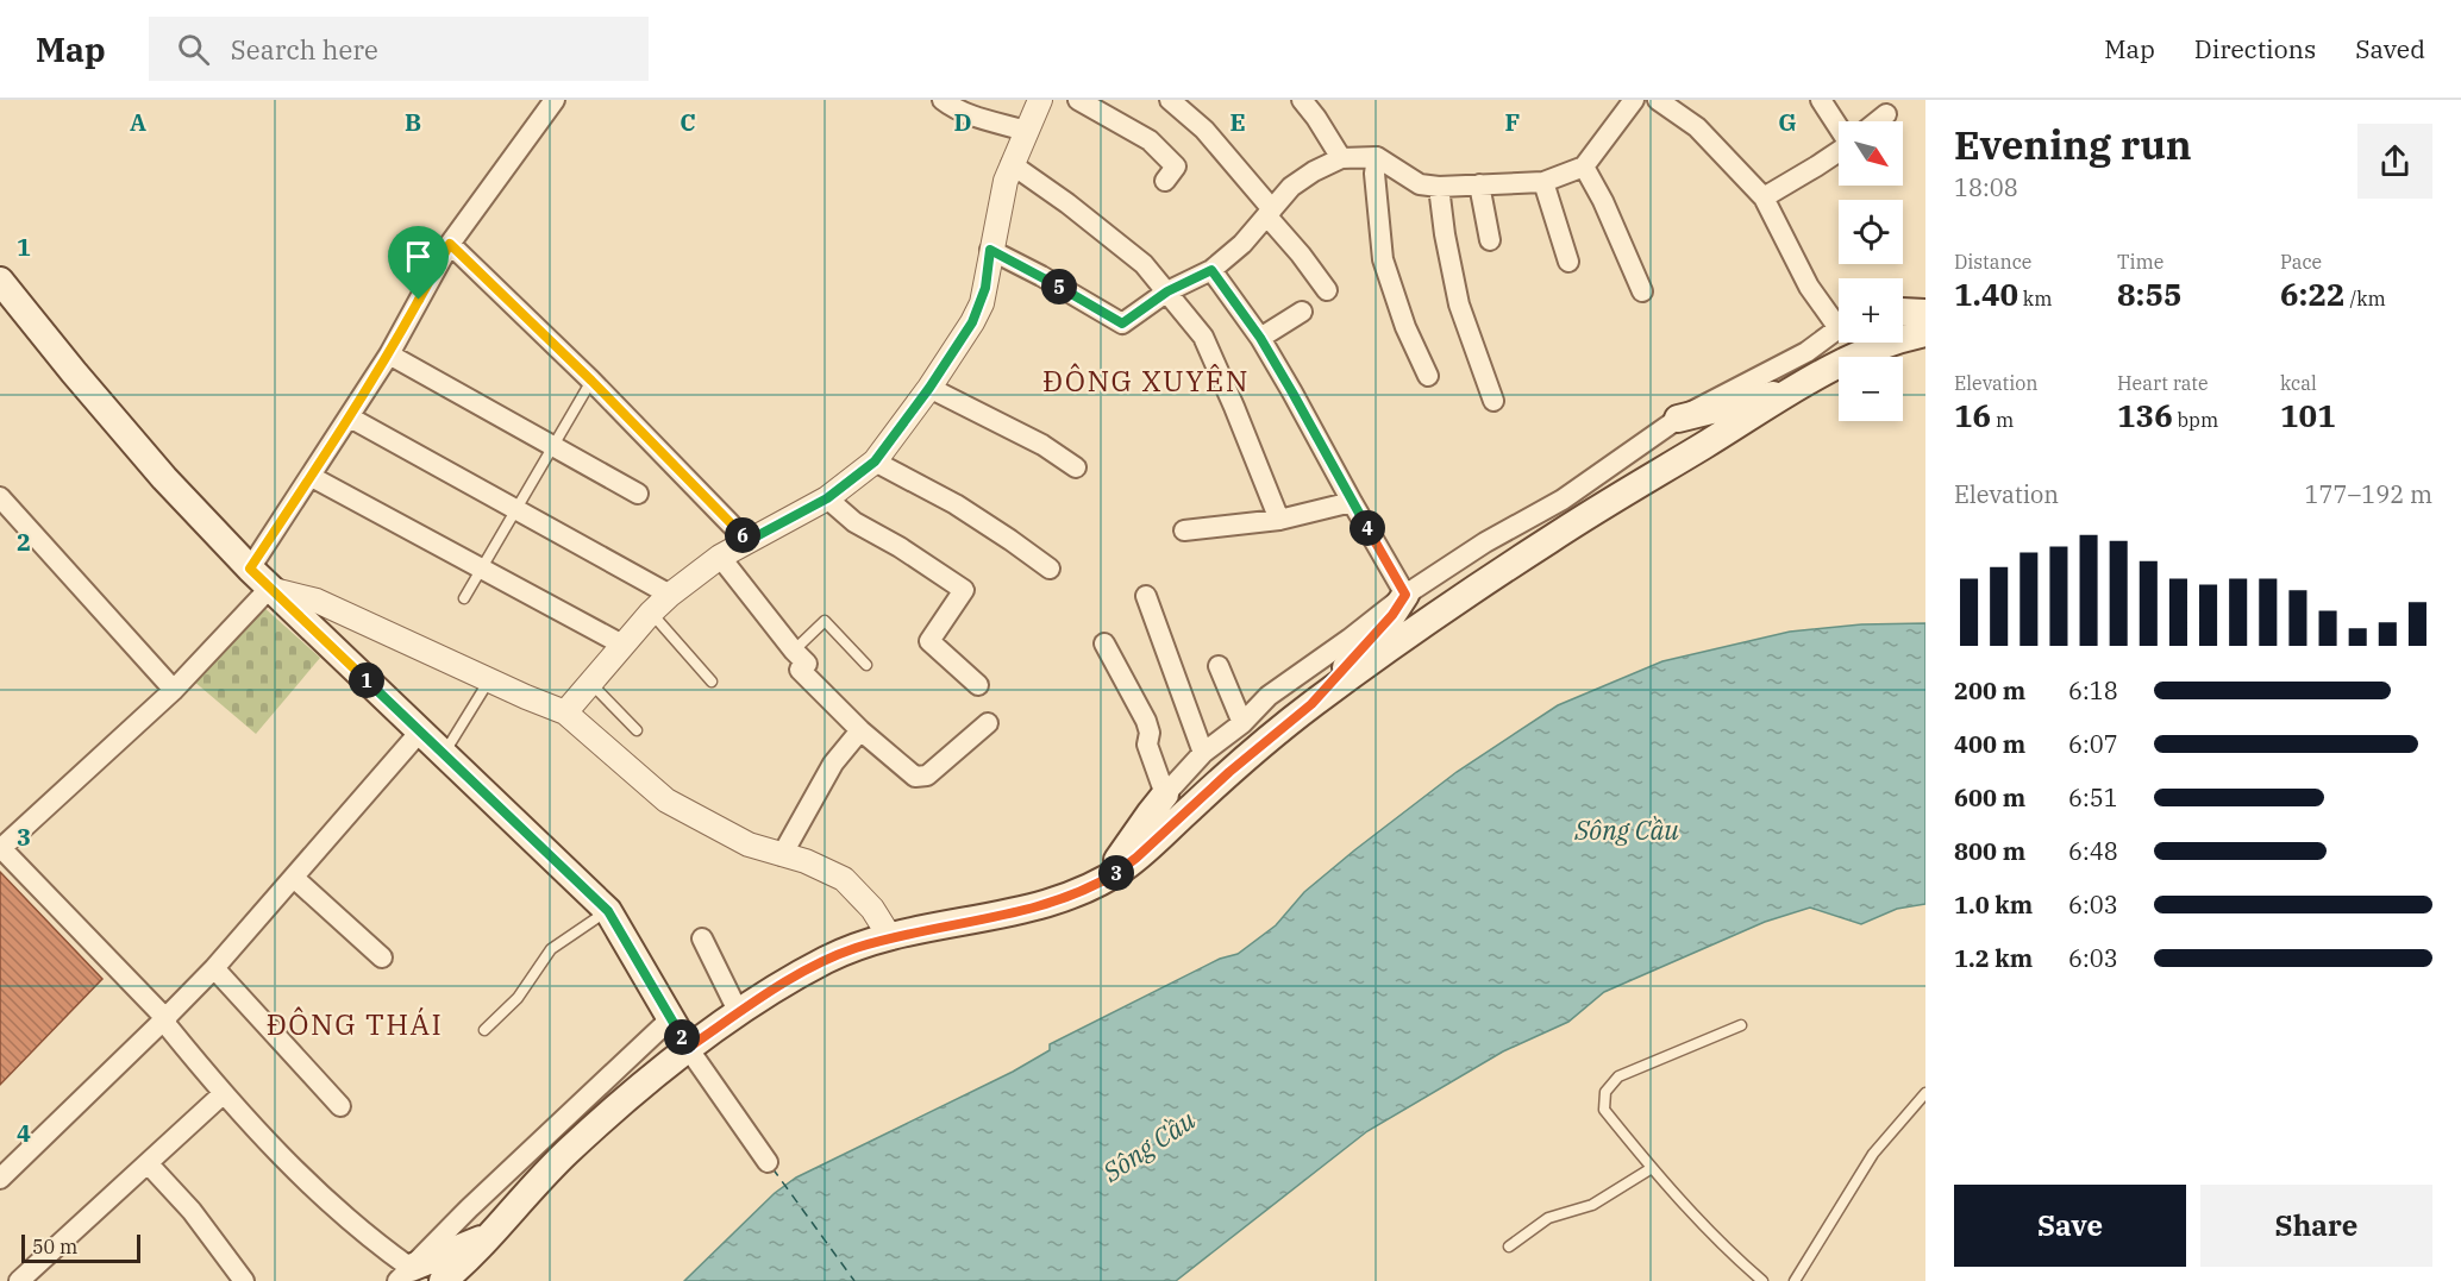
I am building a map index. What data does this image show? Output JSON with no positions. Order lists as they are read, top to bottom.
{
  "districts": ["ĐÔNG XUYÊN", "ĐÔNG THÁI"],
  "water": ["Sông Cầu"],
  "scale_bar": "50 m",
  "north": "bottom right",
  "page": {
    "header": "Map",
    "search": "Search here",
    "nav": ["Map", "Directions", "Saved"],
    "heading": ["Evening run", "18:08"],
    "map_buttons": ["+", "−"],
    "stats": [
      ["Distance", "1.40 km"],
      ["Time", "8:55"],
      ["Pace", "6:22 /km"],
      ["Elevation", "16 m"],
      ["Heart rate", "136 bpm"],
      ["kcal", "101"]
    ],
    "pins": [
      "5",
      "4",
      "6",
      "1",
      "3",
      "2"
    ],
    "chart": ["Elevation", "177–192 m"],
    "list": [
      {
        "name": "200 m",
        "note": "6:18"
      },
      {
        "name": "400 m",
        "note": "6:07"
      },
      {
        "name": "600 m",
        "note": "6:51"
      },
      {
        "name": "800 m",
        "note": "6:48"
      },
      {
        "name": "1.0 km",
        "note": "6:03"
      },
      {
        "name": "1.2 km",
        "note": "6:03"
      }
    ],
    "buttons": ["Save", "Share"],
    "scale": "50 m"
  },
  "grid": {
    "columns": [
      "A",
      "B",
      "C",
      "D",
      "E",
      "F",
      "G"
    ],
    "rows": [
      "1",
      "2",
      "3",
      "4"
    ]
  }
}
